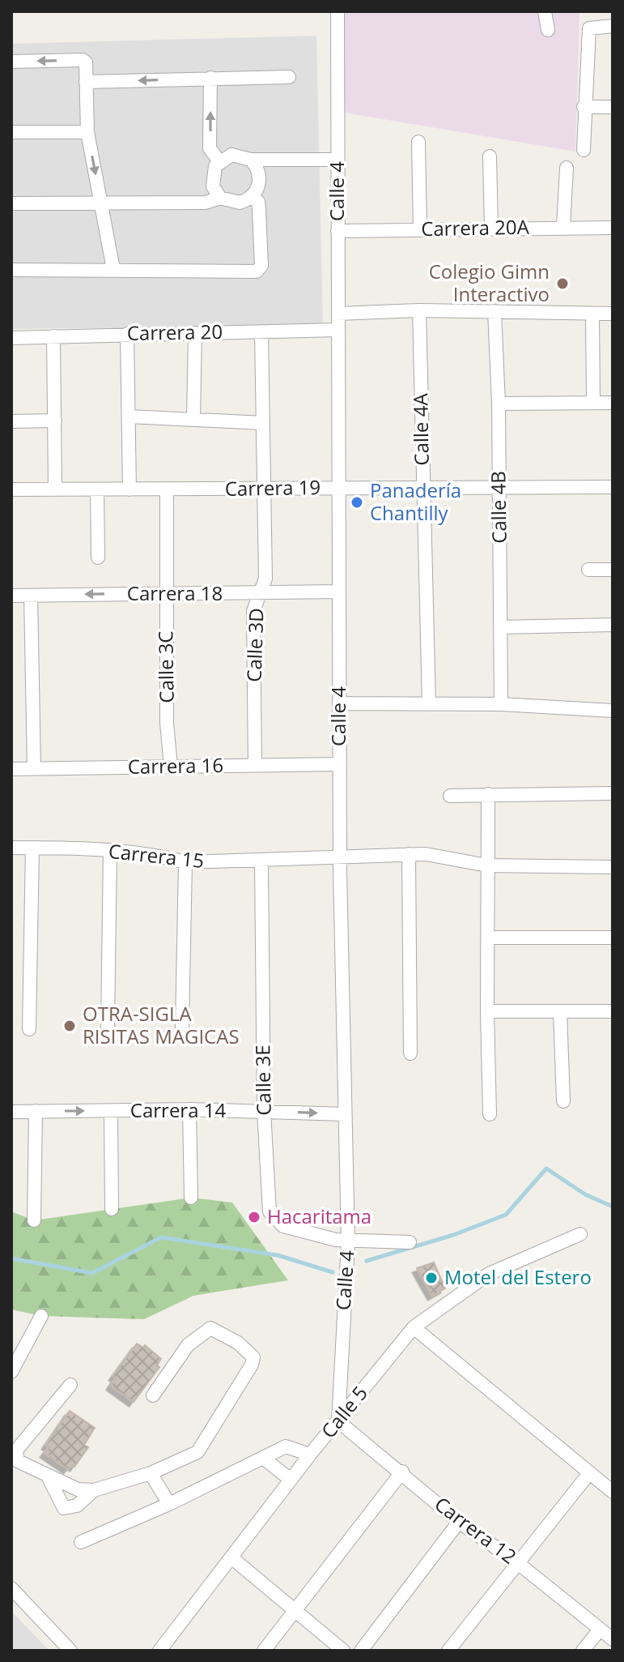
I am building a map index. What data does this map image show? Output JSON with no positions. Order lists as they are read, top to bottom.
{
  "streets": {
    "street": [
      "Calle 4",
      "Carrera 20A",
      "Carrera 20",
      "Calle 4A",
      "Carrera 19",
      "Calle 4B",
      "Carrera 18",
      "Calle 3D",
      "Calle 3C",
      "Carrera 16",
      "Carrera 15",
      "Calle 3E",
      "Carrera 14",
      "Calle 5",
      "Carrera 12"
    ]
  },
  "crossings": [
    ["Calle 4", "Carrera 20A"],
    ["Calle 4", "Carrera 20"],
    ["Calle 4", "Carrera 19"],
    ["Calle 4", "Carrera 18"],
    ["Calle 4", "Carrera 16"],
    ["Calle 4", "Carrera 15"],
    ["Calle 4", "Calle 3E"],
    ["Calle 4", "Carrera 14"],
    ["Calle 4", "Calle 5"],
    ["Calle 4", "Carrera 12"],
    ["Carrera 20", "Calle 3D"],
    ["Calle 4A", "Carrera 19"],
    ["Carrera 19", "Calle 4B"],
    ["Carrera 19", "Calle 3D"],
    ["Carrera 19", "Calle 3C"],
    ["Carrera 18", "Calle 3D"],
    ["Carrera 18", "Calle 3C"],
    ["Calle 3D", "Carrera 16"],
    ["Calle 3C", "Carrera 16"],
    ["Carrera 15", "Calle 3E"],
    ["Calle 3E", "Carrera 14"],
    ["Calle 5", "Carrera 12"]
  ],
  "one_way": ["Carrera 18", "Carrera 14"],
  "places": [
    "Colegio Gimn Interactivo",
    "Panadería Chantilly",
    "OTRA-SIGLA RISITAS MAGICAS",
    "Hacaritama",
    "Motel del Estero"
  ]
}
